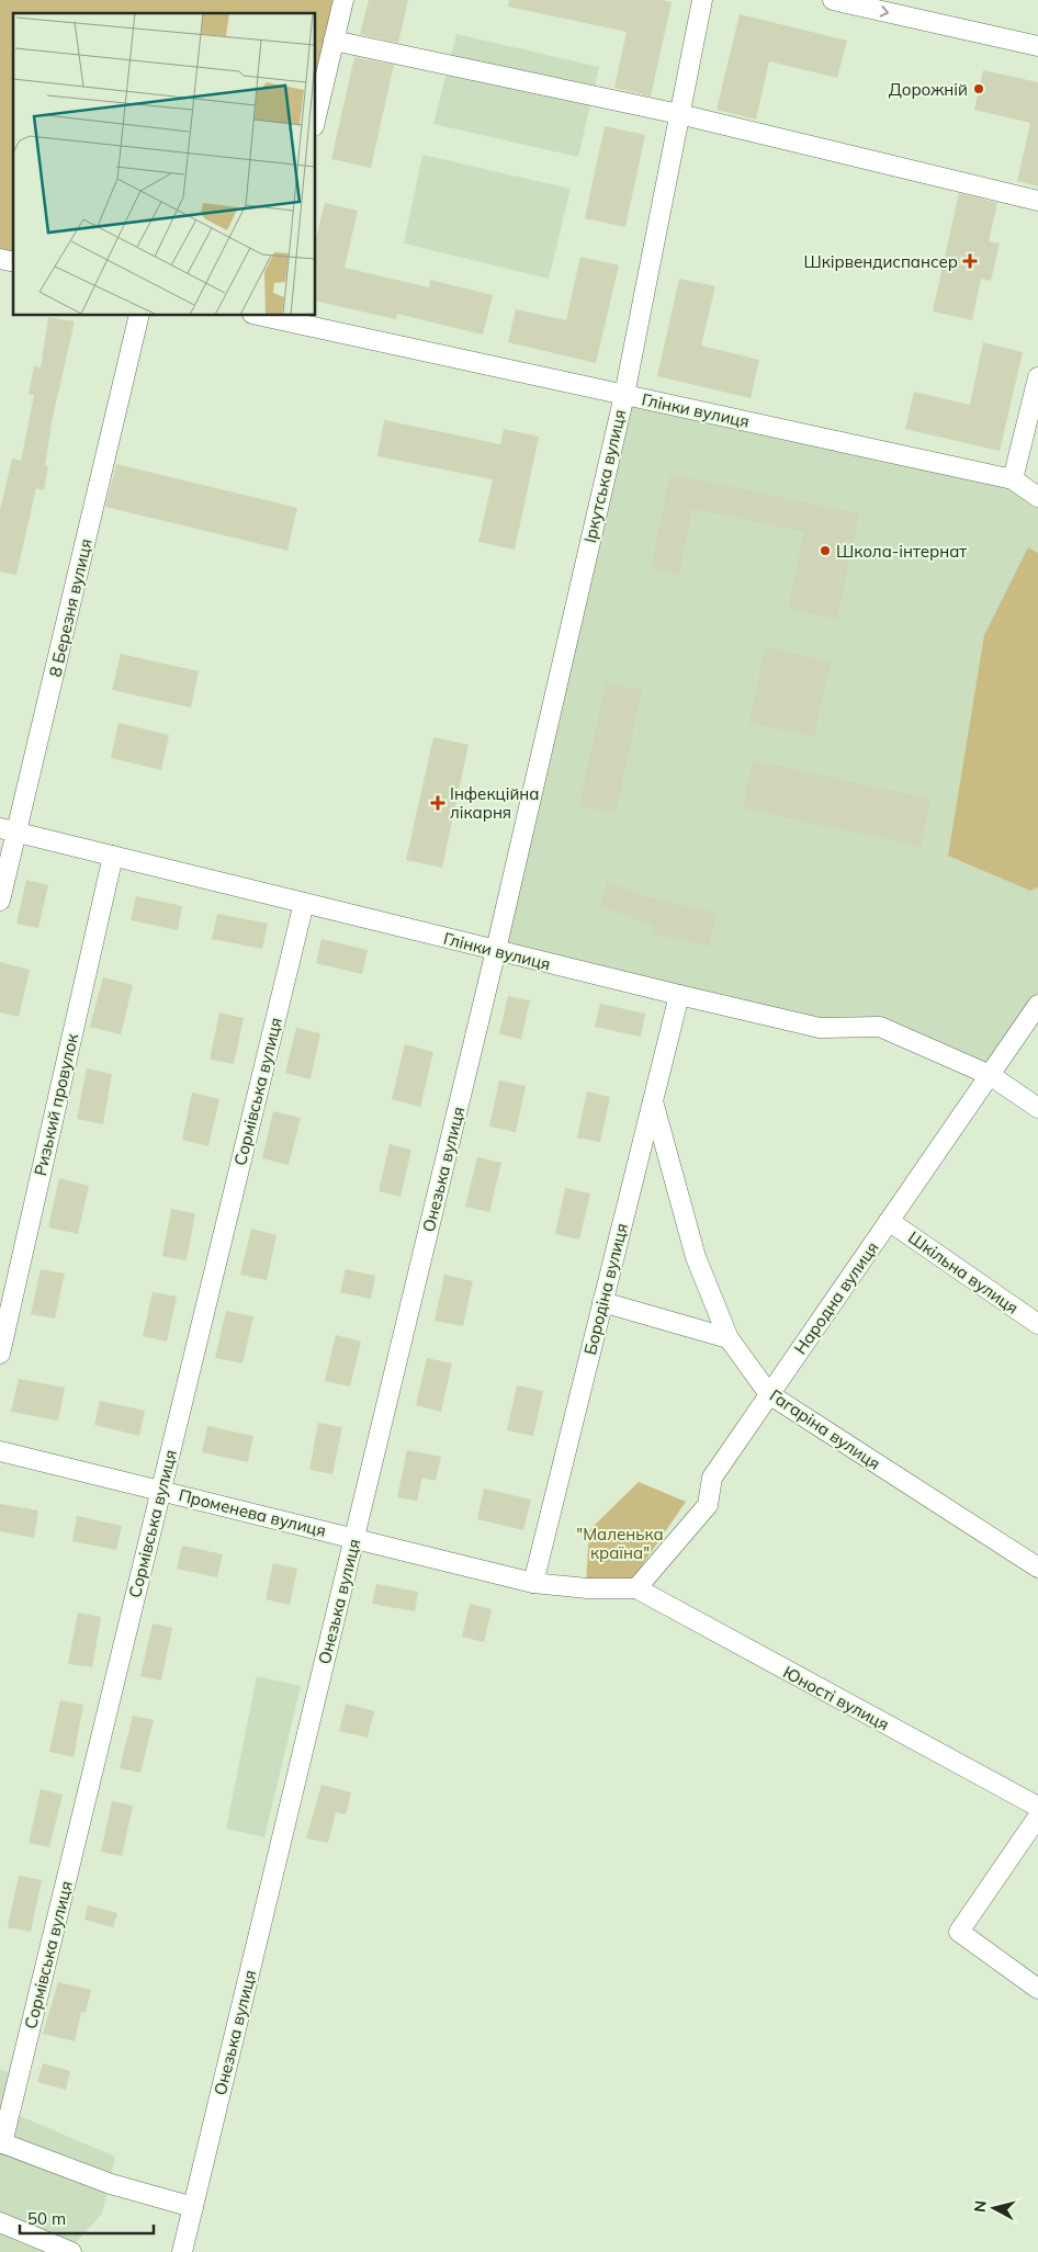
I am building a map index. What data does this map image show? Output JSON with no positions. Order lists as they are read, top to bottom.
{
  "streets": {
    "street": [
      "Глінки вулиця",
      "Іркутська вулиця",
      "8 Березня вулиця",
      "Сормівська вулиця",
      "Ризький провулок",
      "Онезька вулиця",
      "Шкільна вулиця",
      "Бородіна вулиця",
      "Народна вулиця",
      "Гагаріна вулиця",
      "Променева вулиця",
      "Юності вулиця"
    ]
  },
  "crossings": [
    ["Глінки вулиця", "Іркутська вулиця"],
    ["Глінки вулиця", "8 Березня вулиця"],
    ["Глінки вулиця", "Сормівська вулиця"],
    ["Глінки вулиця", "Ризький провулок"],
    ["Глінки вулиця", "Онезька вулиця"],
    ["Глінки вулиця", "Бородіна вулиця"],
    ["Глінки вулиця", "Народна вулиця"],
    ["Іркутська вулиця", "Онезька вулиця"],
    ["Сормівська вулиця", "Променева вулиця"],
    ["Онезька вулиця", "Променева вулиця"],
    ["Шкільна вулиця", "Народна вулиця"],
    ["Бородіна вулиця", "Гагаріна вулиця"],
    ["Бородіна вулиця", "Променева вулиця"],
    ["Народна вулиця", "Гагаріна вулиця"],
    ["Народна вулиця", "Променева вулиця"],
    ["Народна вулиця", "Юності вулиця"],
    ["Променева вулиця", "Юності вулиця"]
  ],
  "parks": ["\"Маленька країна\""],
  "places": {
    "other": ["Дорожній", "Школа-інтернат"],
    "health": ["Шкірвендиспансер", "Інфекційна лікарня"]
  },
  "scale_bar": "50 m",
  "north": "left"
}
